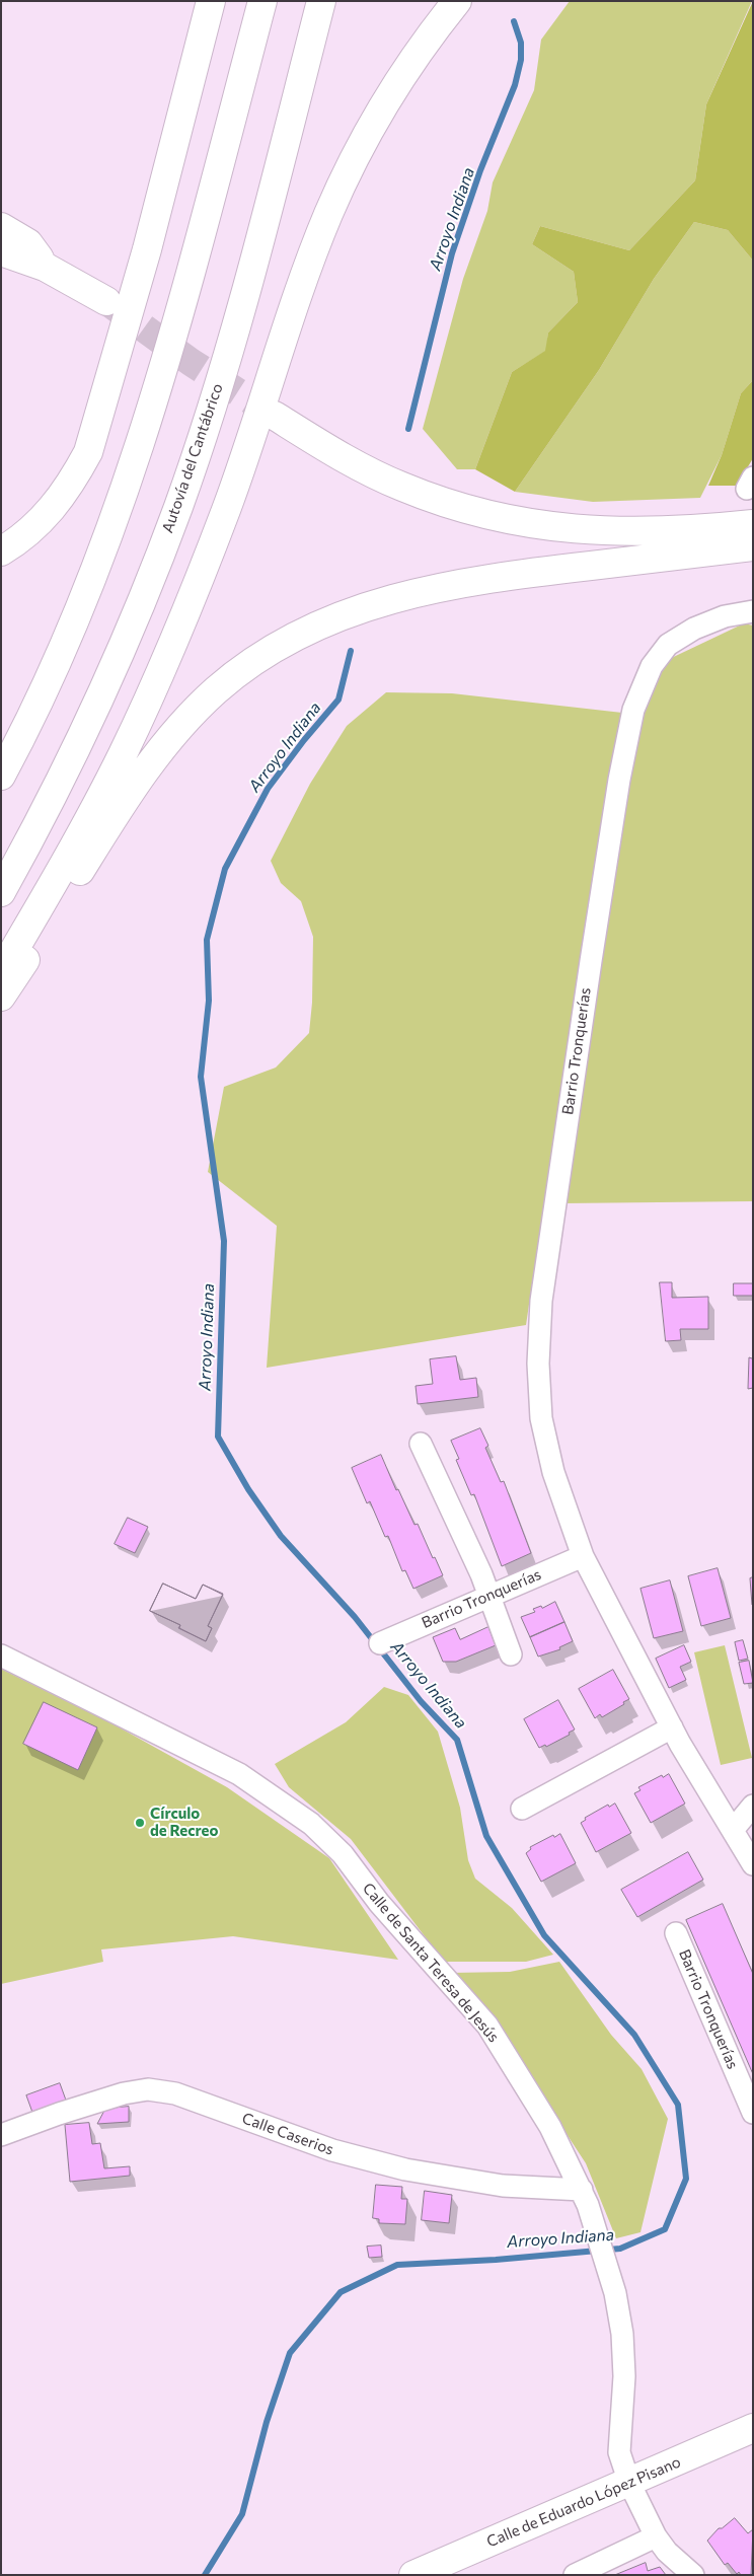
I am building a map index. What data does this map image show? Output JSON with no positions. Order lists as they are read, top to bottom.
{
  "streets": {
    "main road": ["Autovía del Cantábrico", "Calle de Eduardo López Pisano"],
    "street": ["Barrio Tronquerías", "Calle de Santa Teresa de Jesús", "Calle Caserios"]
  },
  "crossings": [
    ["Calle de Santa Teresa de Jesús", "Calle Caserios"],
    ["Calle de Santa Teresa de Jesús", "Calle de Eduardo López Pisano"]
  ],
  "water": ["Arroyo Indiana"],
  "places": ["Círculo de Recreo"]
}
